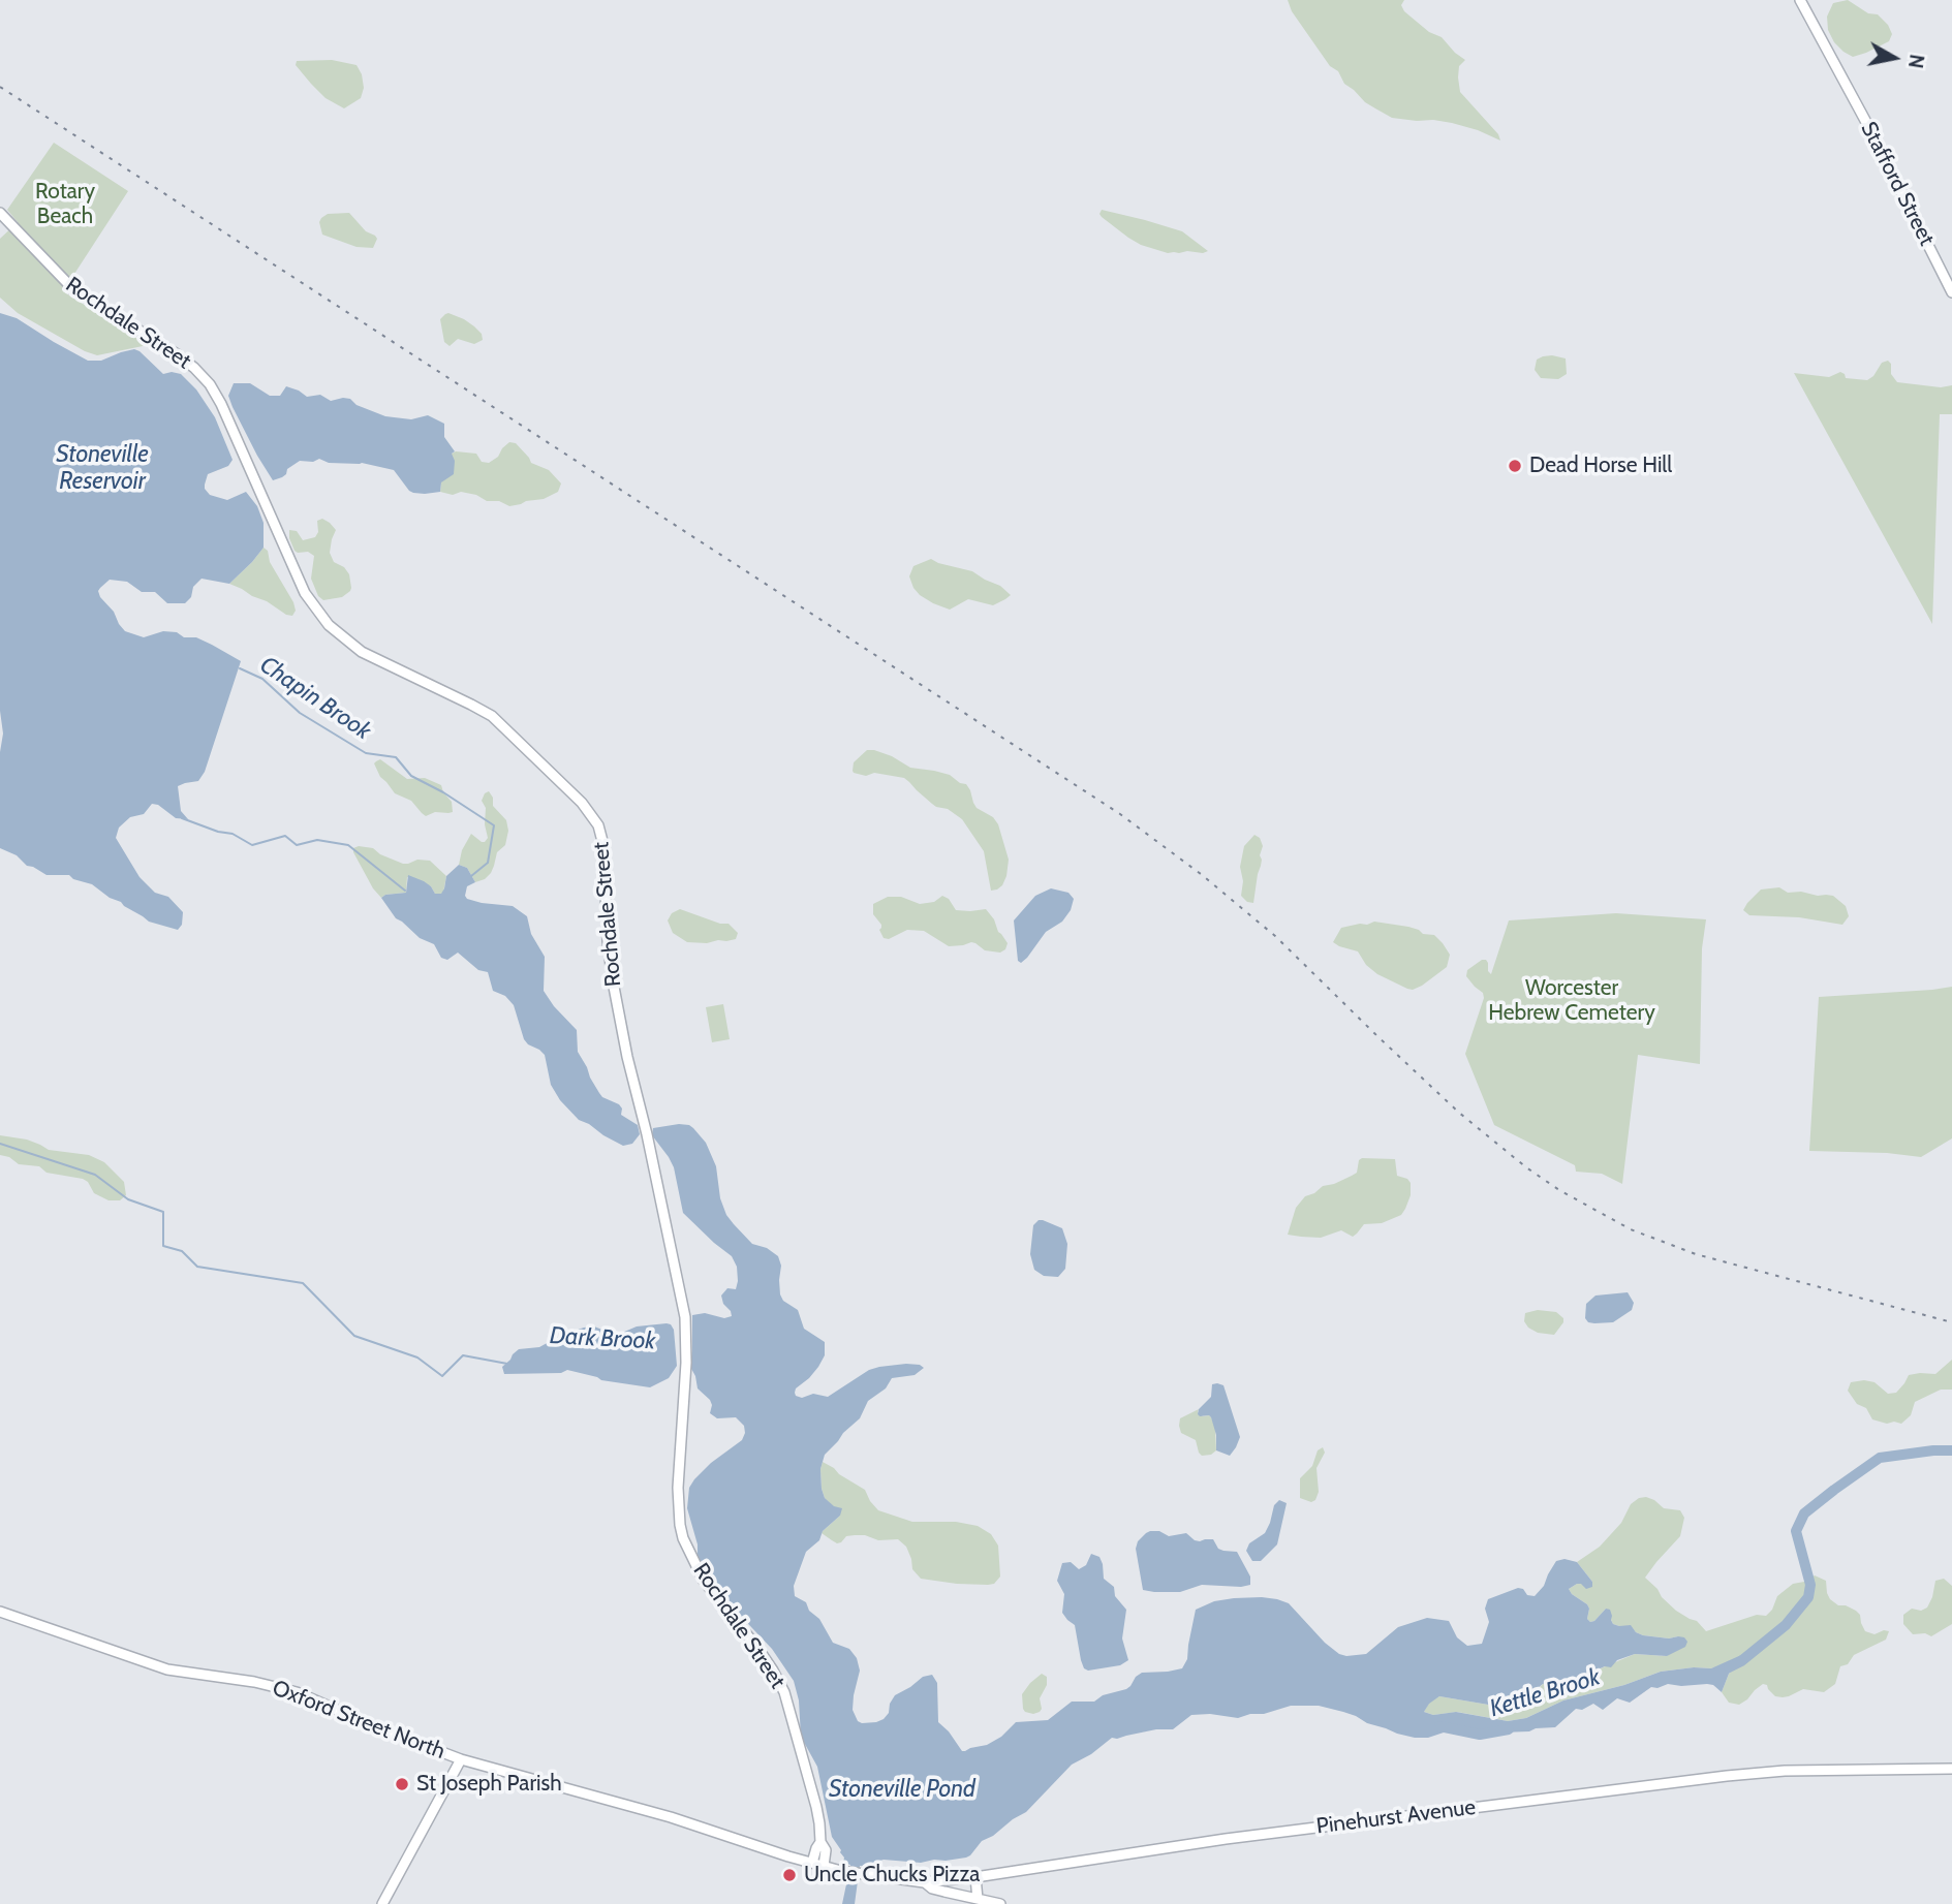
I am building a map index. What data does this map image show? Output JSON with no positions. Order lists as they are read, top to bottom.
{
  "streets": {
    "main road": [
      "Stafford Street",
      "Rochdale Street",
      "Oxford Street North",
      "Pinehurst Avenue"
    ]
  },
  "crossings": [
    ["Rochdale Street", "Oxford Street North"],
    ["Oxford Street North", "Pinehurst Avenue"]
  ],
  "water": [
    "Stoneville Reservoir",
    "Chapin Brook",
    "Dark Brook",
    "Kettle Brook",
    "Stoneville Pond"
  ],
  "parks": ["Rotary Beach", "Worcester Hebrew Cemetery"],
  "places": ["Dead Horse Hill", "St Joseph Parish", "Uncle Chucks Pizza"],
  "north": "right"
}
